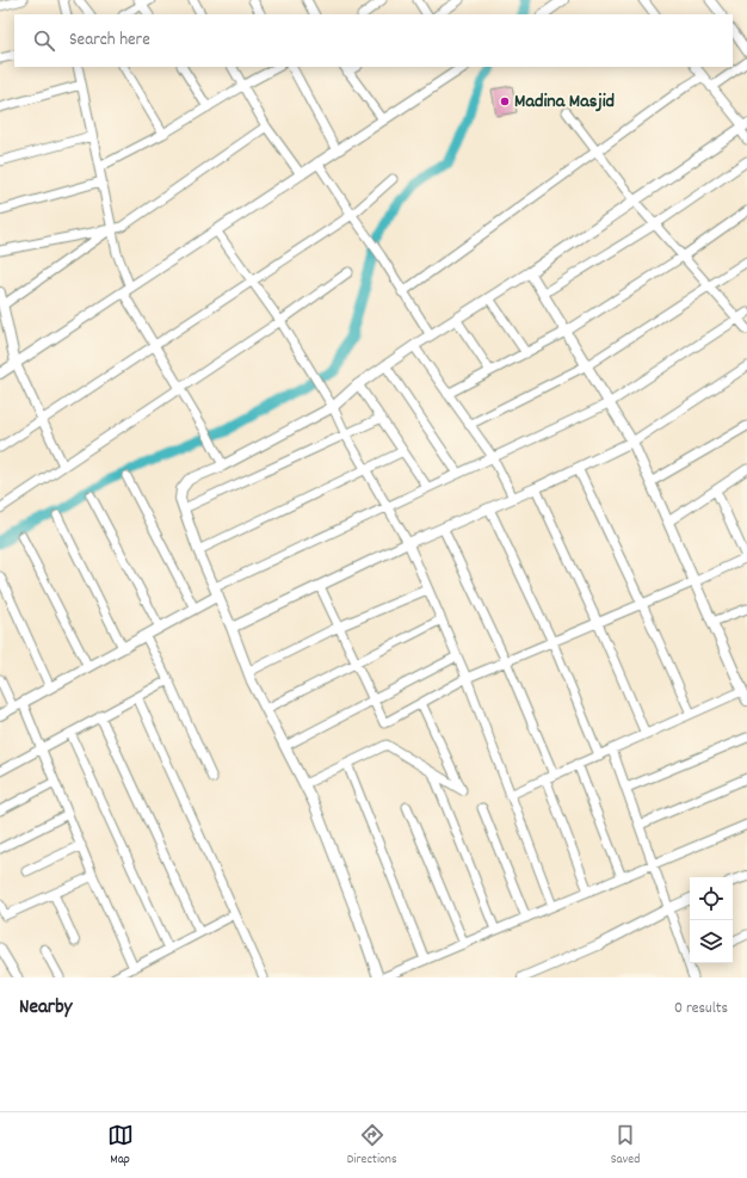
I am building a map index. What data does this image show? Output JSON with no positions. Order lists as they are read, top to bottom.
{
  "places": ["Madina Masjid"],
  "page": {
    "search": "Search here",
    "heading": ["Nearby", "0 results"],
    "nav": ["Map", "Directions", "Saved"]
  }
}
